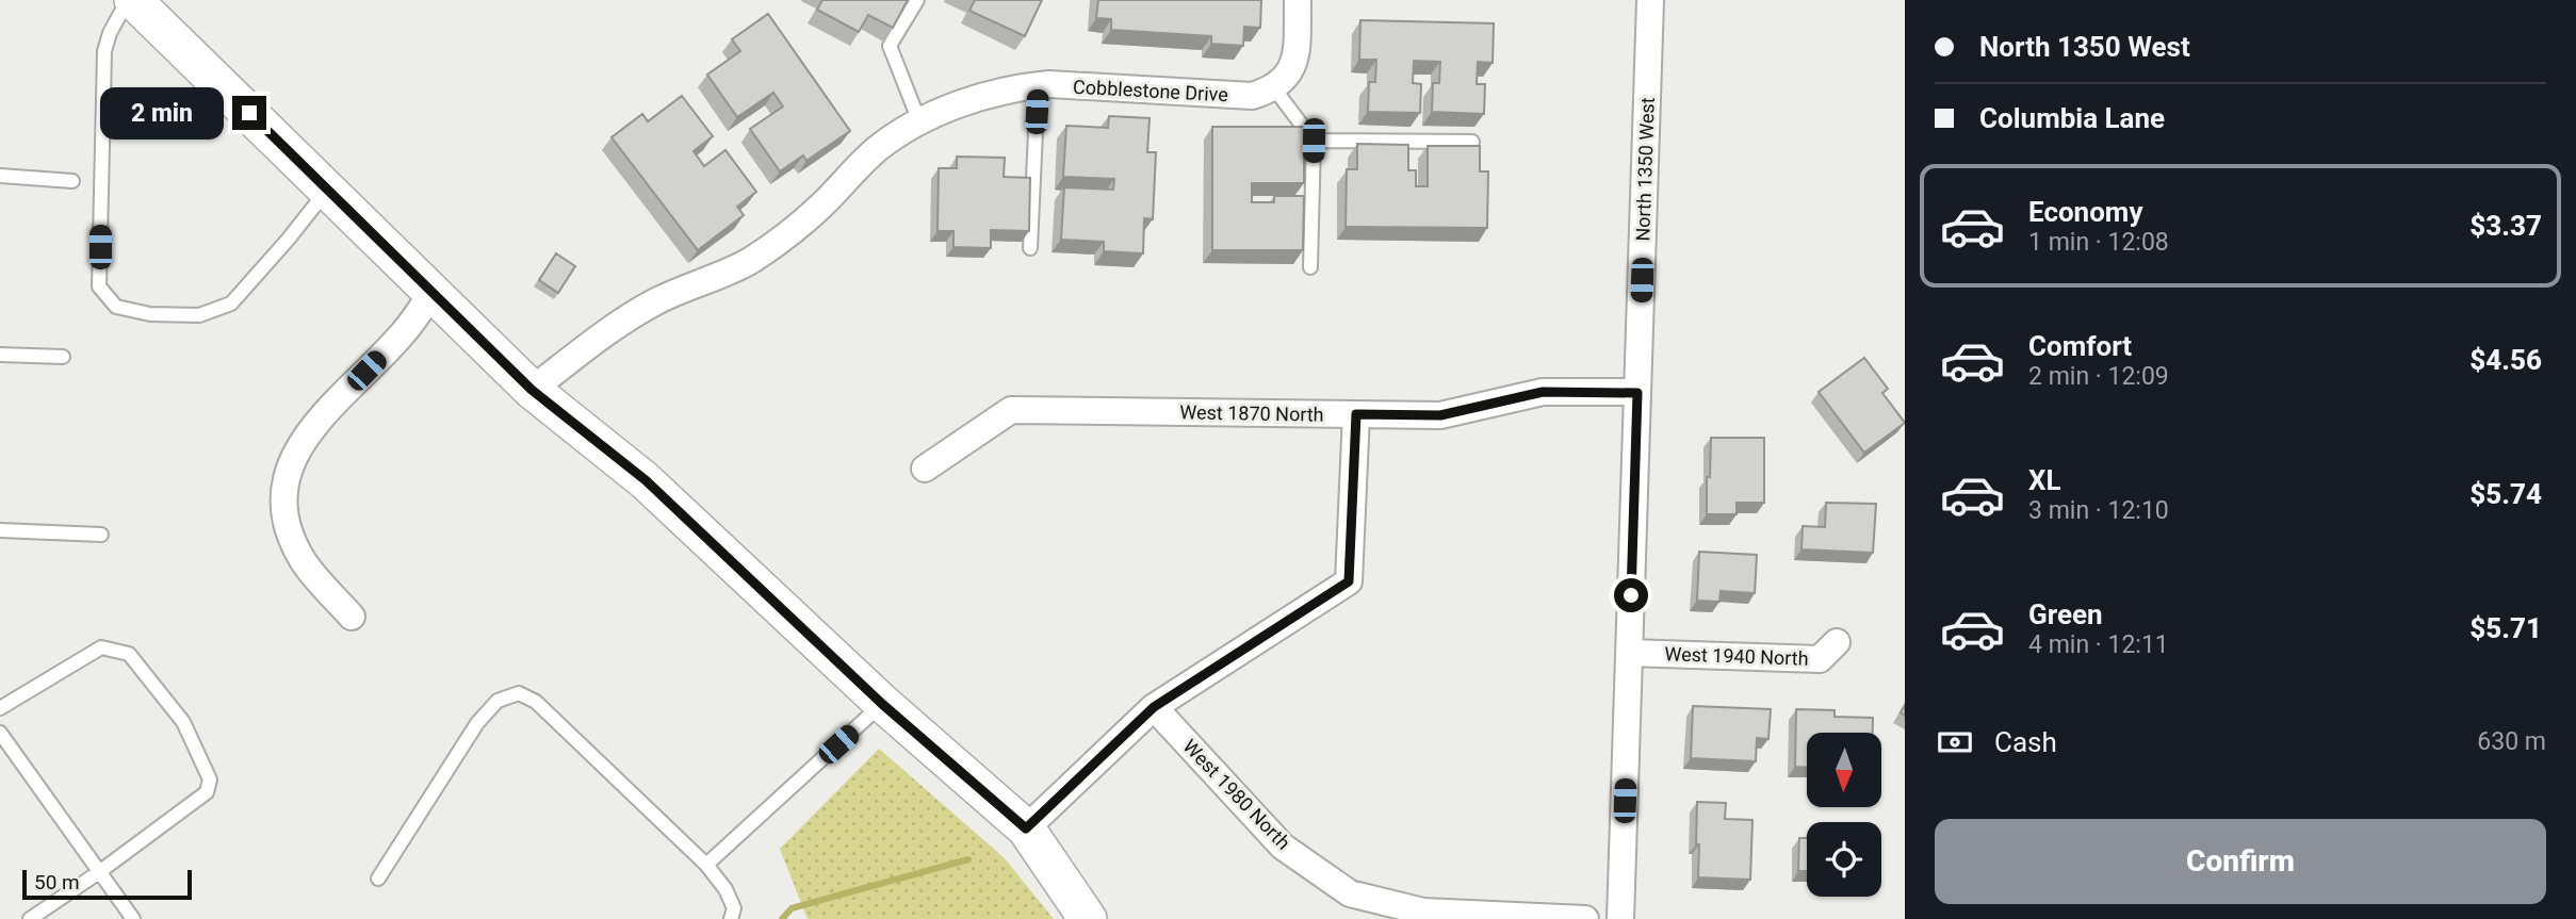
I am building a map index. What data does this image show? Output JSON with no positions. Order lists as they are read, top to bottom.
{
  "streets": {
    "street": [
      "Cobblestone Drive",
      "North 1350 West",
      "West 1870 North",
      "West 1940 North",
      "West 1980 North"
    ]
  },
  "crossings": [
    ["North 1350 West", "West 1870 North"],
    ["North 1350 West", "West 1940 North"]
  ],
  "scale_bar": "50 m",
  "north": "bottom",
  "page": {
    "banner": ["North 1350 West", "Columbia Lane"],
    "bubble": "2 min",
    "list": [
      {
        "name": "Economy",
        "note": "1 min · 12:08",
        "value": "$3.37"
      },
      {
        "name": "Comfort",
        "note": "2 min · 12:09",
        "value": "$4.56"
      },
      {
        "name": "XL",
        "note": "3 min · 12:10",
        "value": "$5.74"
      },
      {
        "name": "Green",
        "note": "4 min · 12:11",
        "value": "$5.71"
      }
    ],
    "pay": ["Cash", "630 m"],
    "buttons": "Confirm",
    "scale": "50 m"
  }
}
